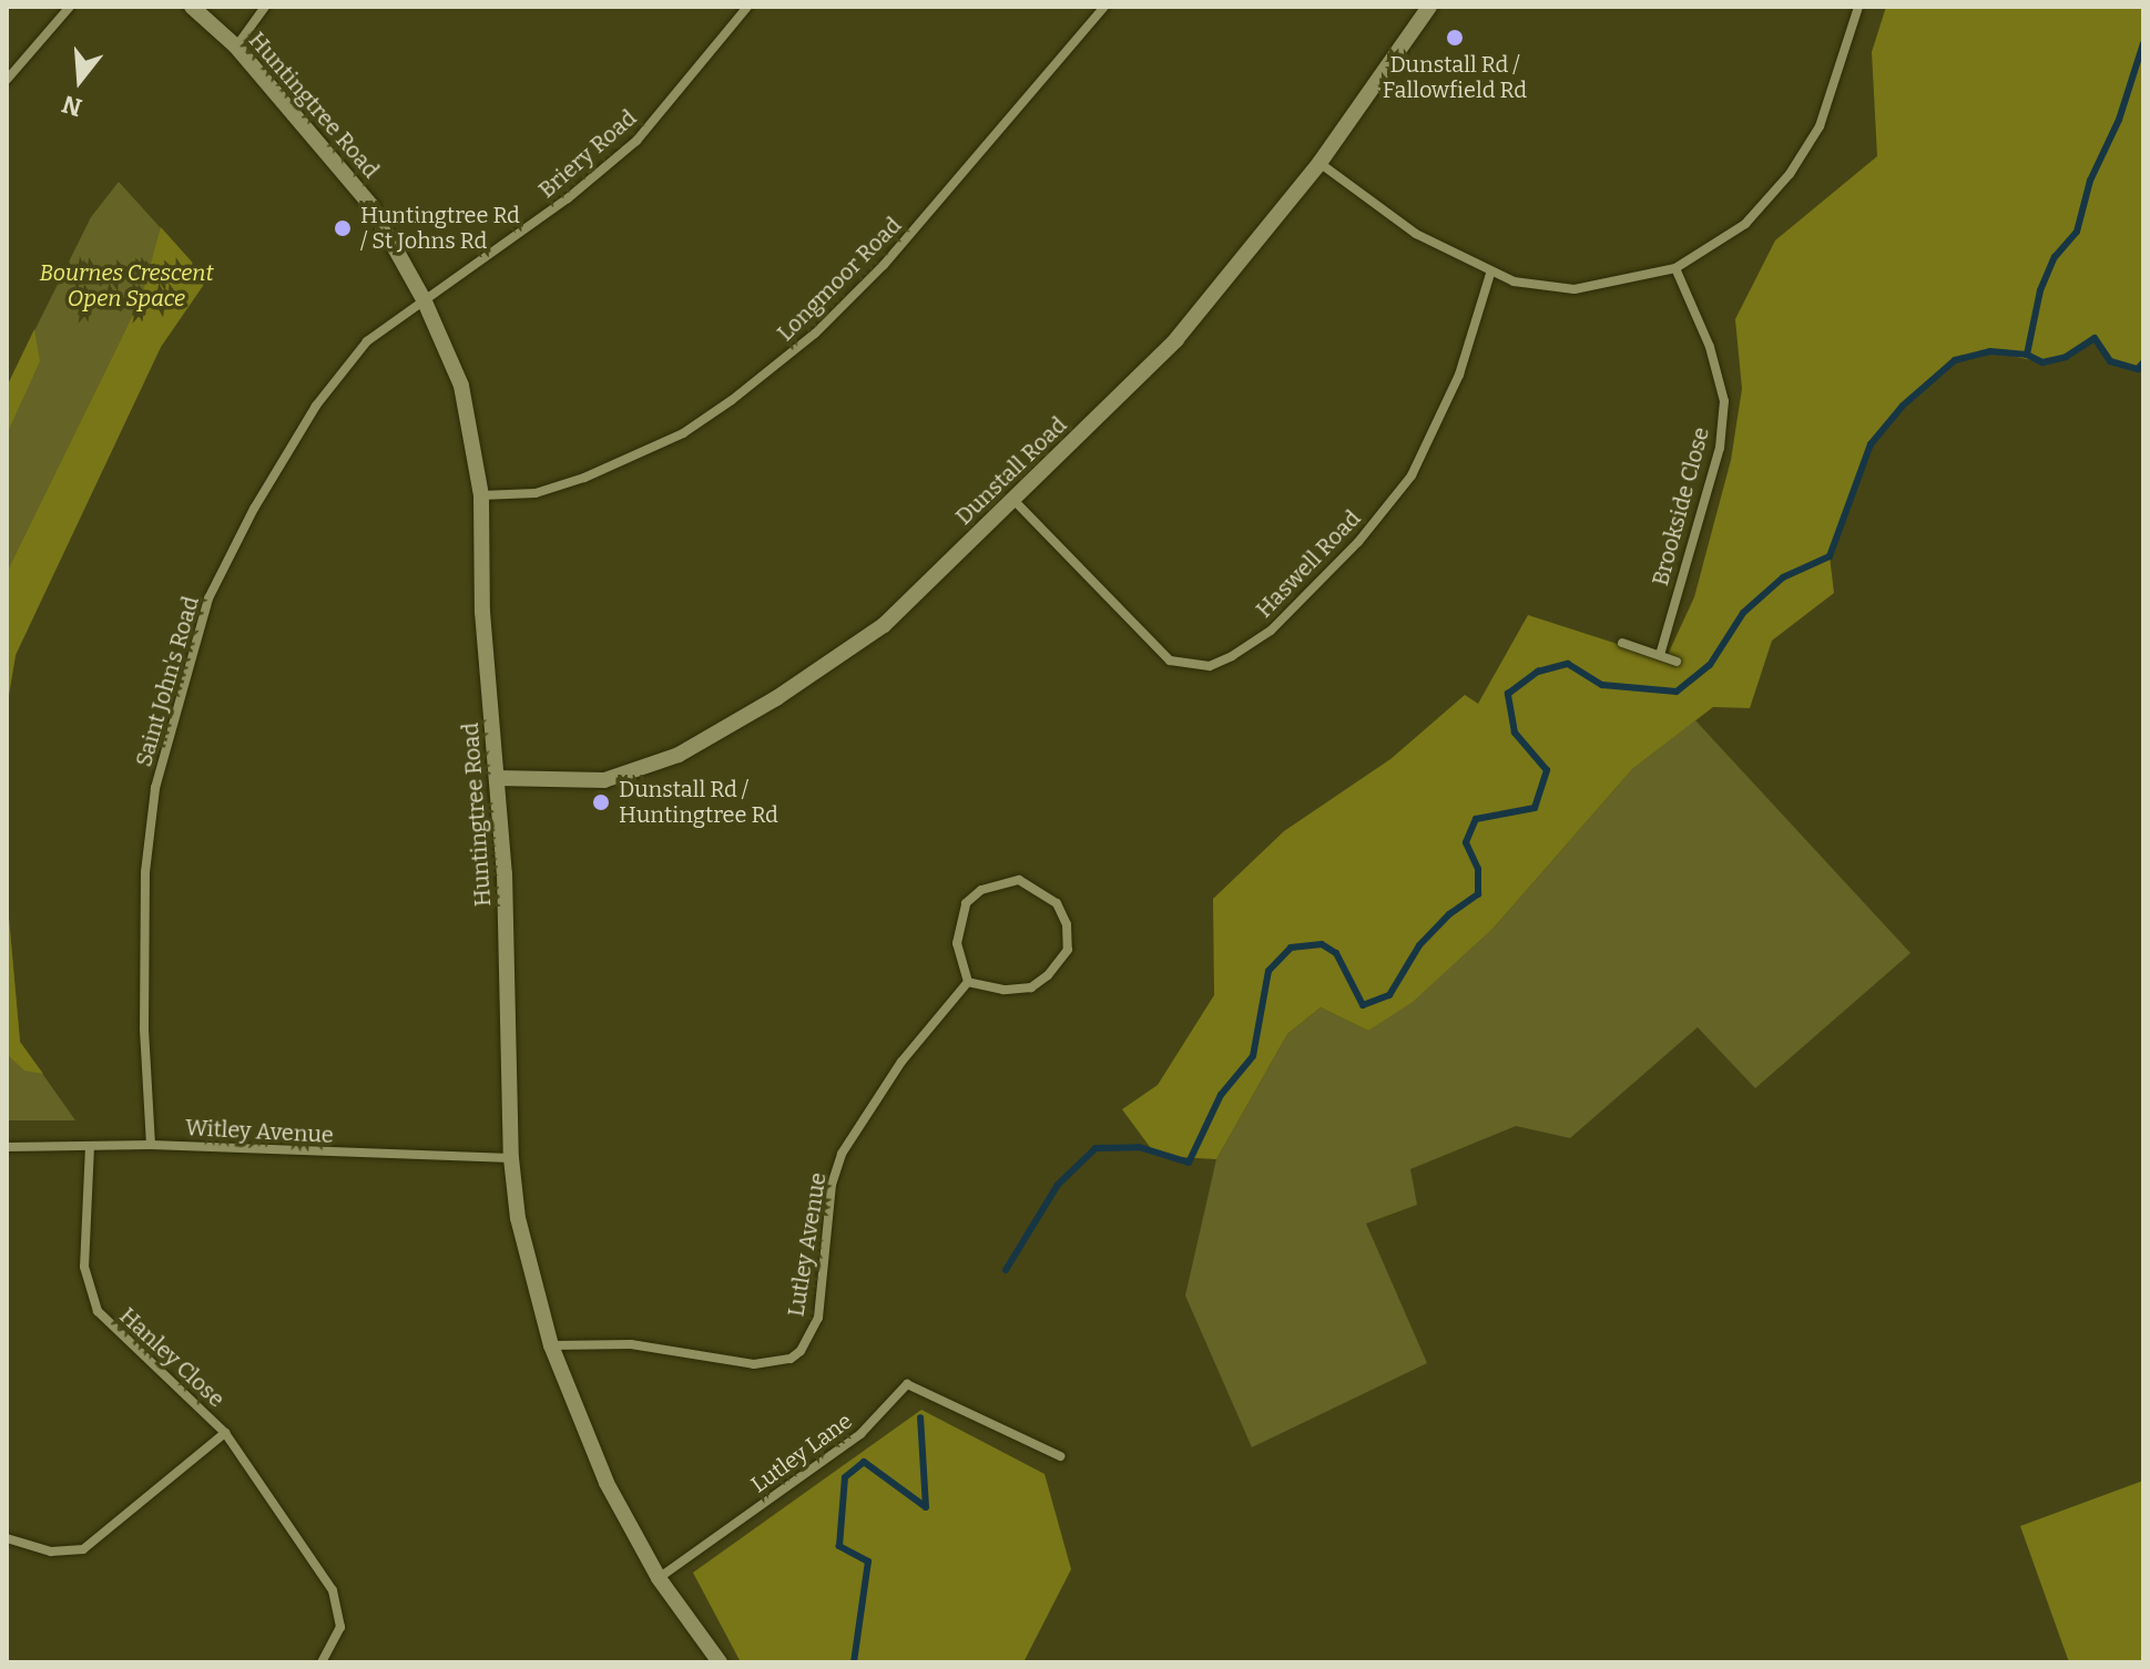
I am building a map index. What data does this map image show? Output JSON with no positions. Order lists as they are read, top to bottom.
{
  "streets": {
    "street": [
      "Huntingtree Road",
      "Briery Road",
      "Longmoor Road",
      "Dunstall Road",
      "Brookside Close",
      "Haswell Road",
      "Saint John's Road",
      "Witley Avenue",
      "Lutley Avenue",
      "Hanley Close",
      "Lutley Lane"
    ]
  },
  "crossings": [
    ["Huntingtree Road", "Briery Road"],
    ["Huntingtree Road", "Longmoor Road"],
    ["Huntingtree Road", "Dunstall Road"],
    ["Huntingtree Road", "Saint John's Road"],
    ["Huntingtree Road", "Witley Avenue"],
    ["Huntingtree Road", "Lutley Avenue"],
    ["Huntingtree Road", "Lutley Lane"],
    ["Briery Road", "Saint John's Road"],
    ["Dunstall Road", "Haswell Road"],
    ["Saint John's Road", "Witley Avenue"],
    ["Witley Avenue", "Hanley Close"]
  ],
  "parks": ["Bournes Crescent Open Space"],
  "places": ["Dunstall Rd / Fallowfield Rd", "Huntingtree Rd / St Johns Rd", "Dunstall Rd / Huntingtree Rd"],
  "north": "bottom"
}
